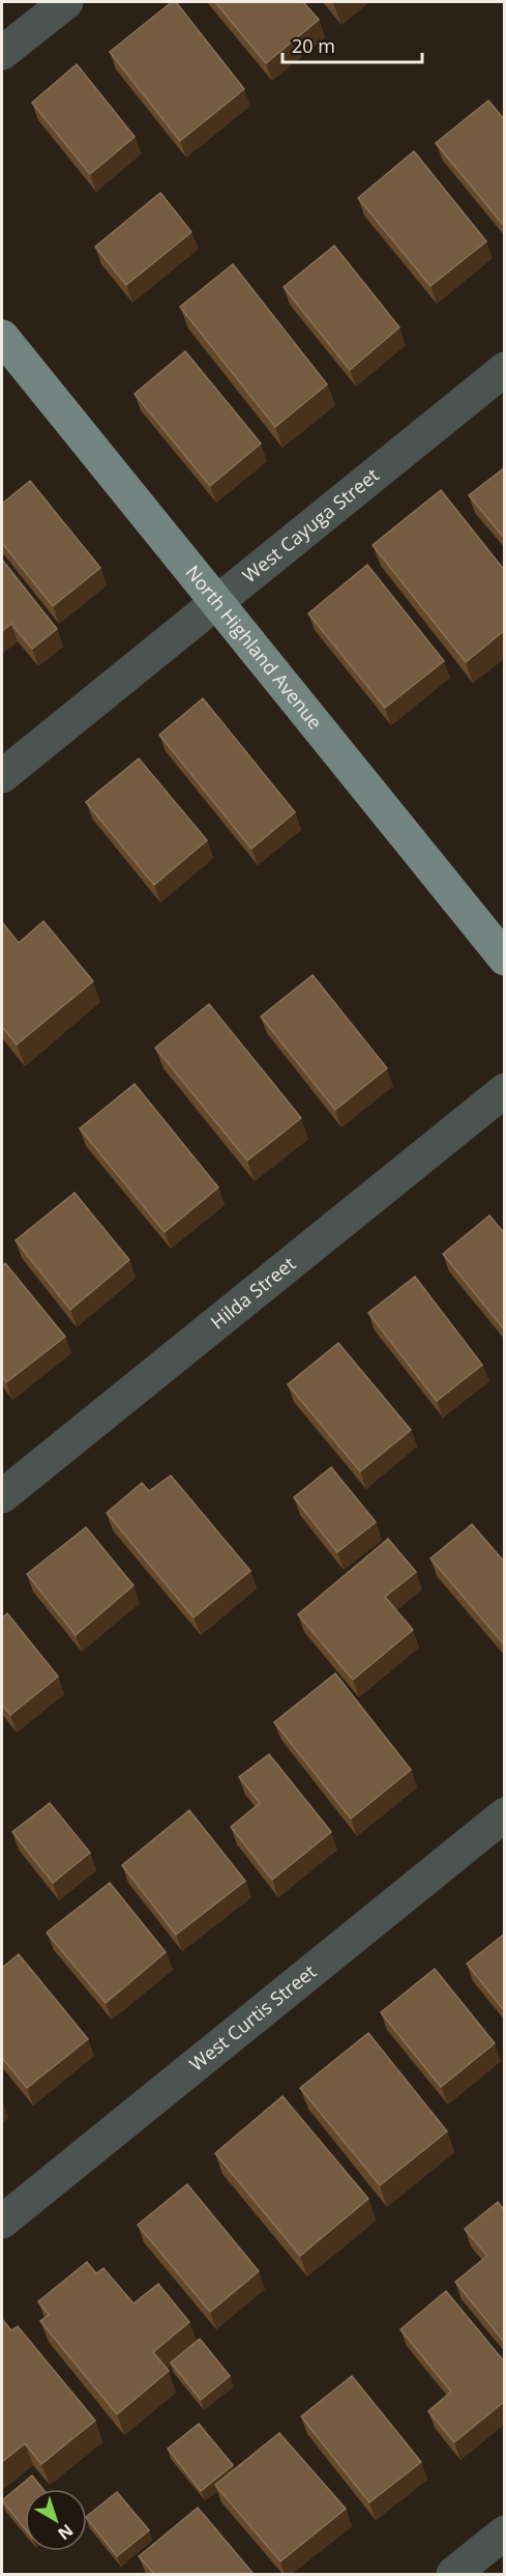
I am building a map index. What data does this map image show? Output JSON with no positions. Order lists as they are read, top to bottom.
{
  "streets": {
    "main road": ["North Highland Avenue"],
    "street": ["West Cayuga Street", "Hilda Street", "West Curtis Street"]
  },
  "crossings": [
    ["West Cayuga Street", "North Highland Avenue"]
  ],
  "scale_bar": "20 m",
  "north": "bottom right"
}
